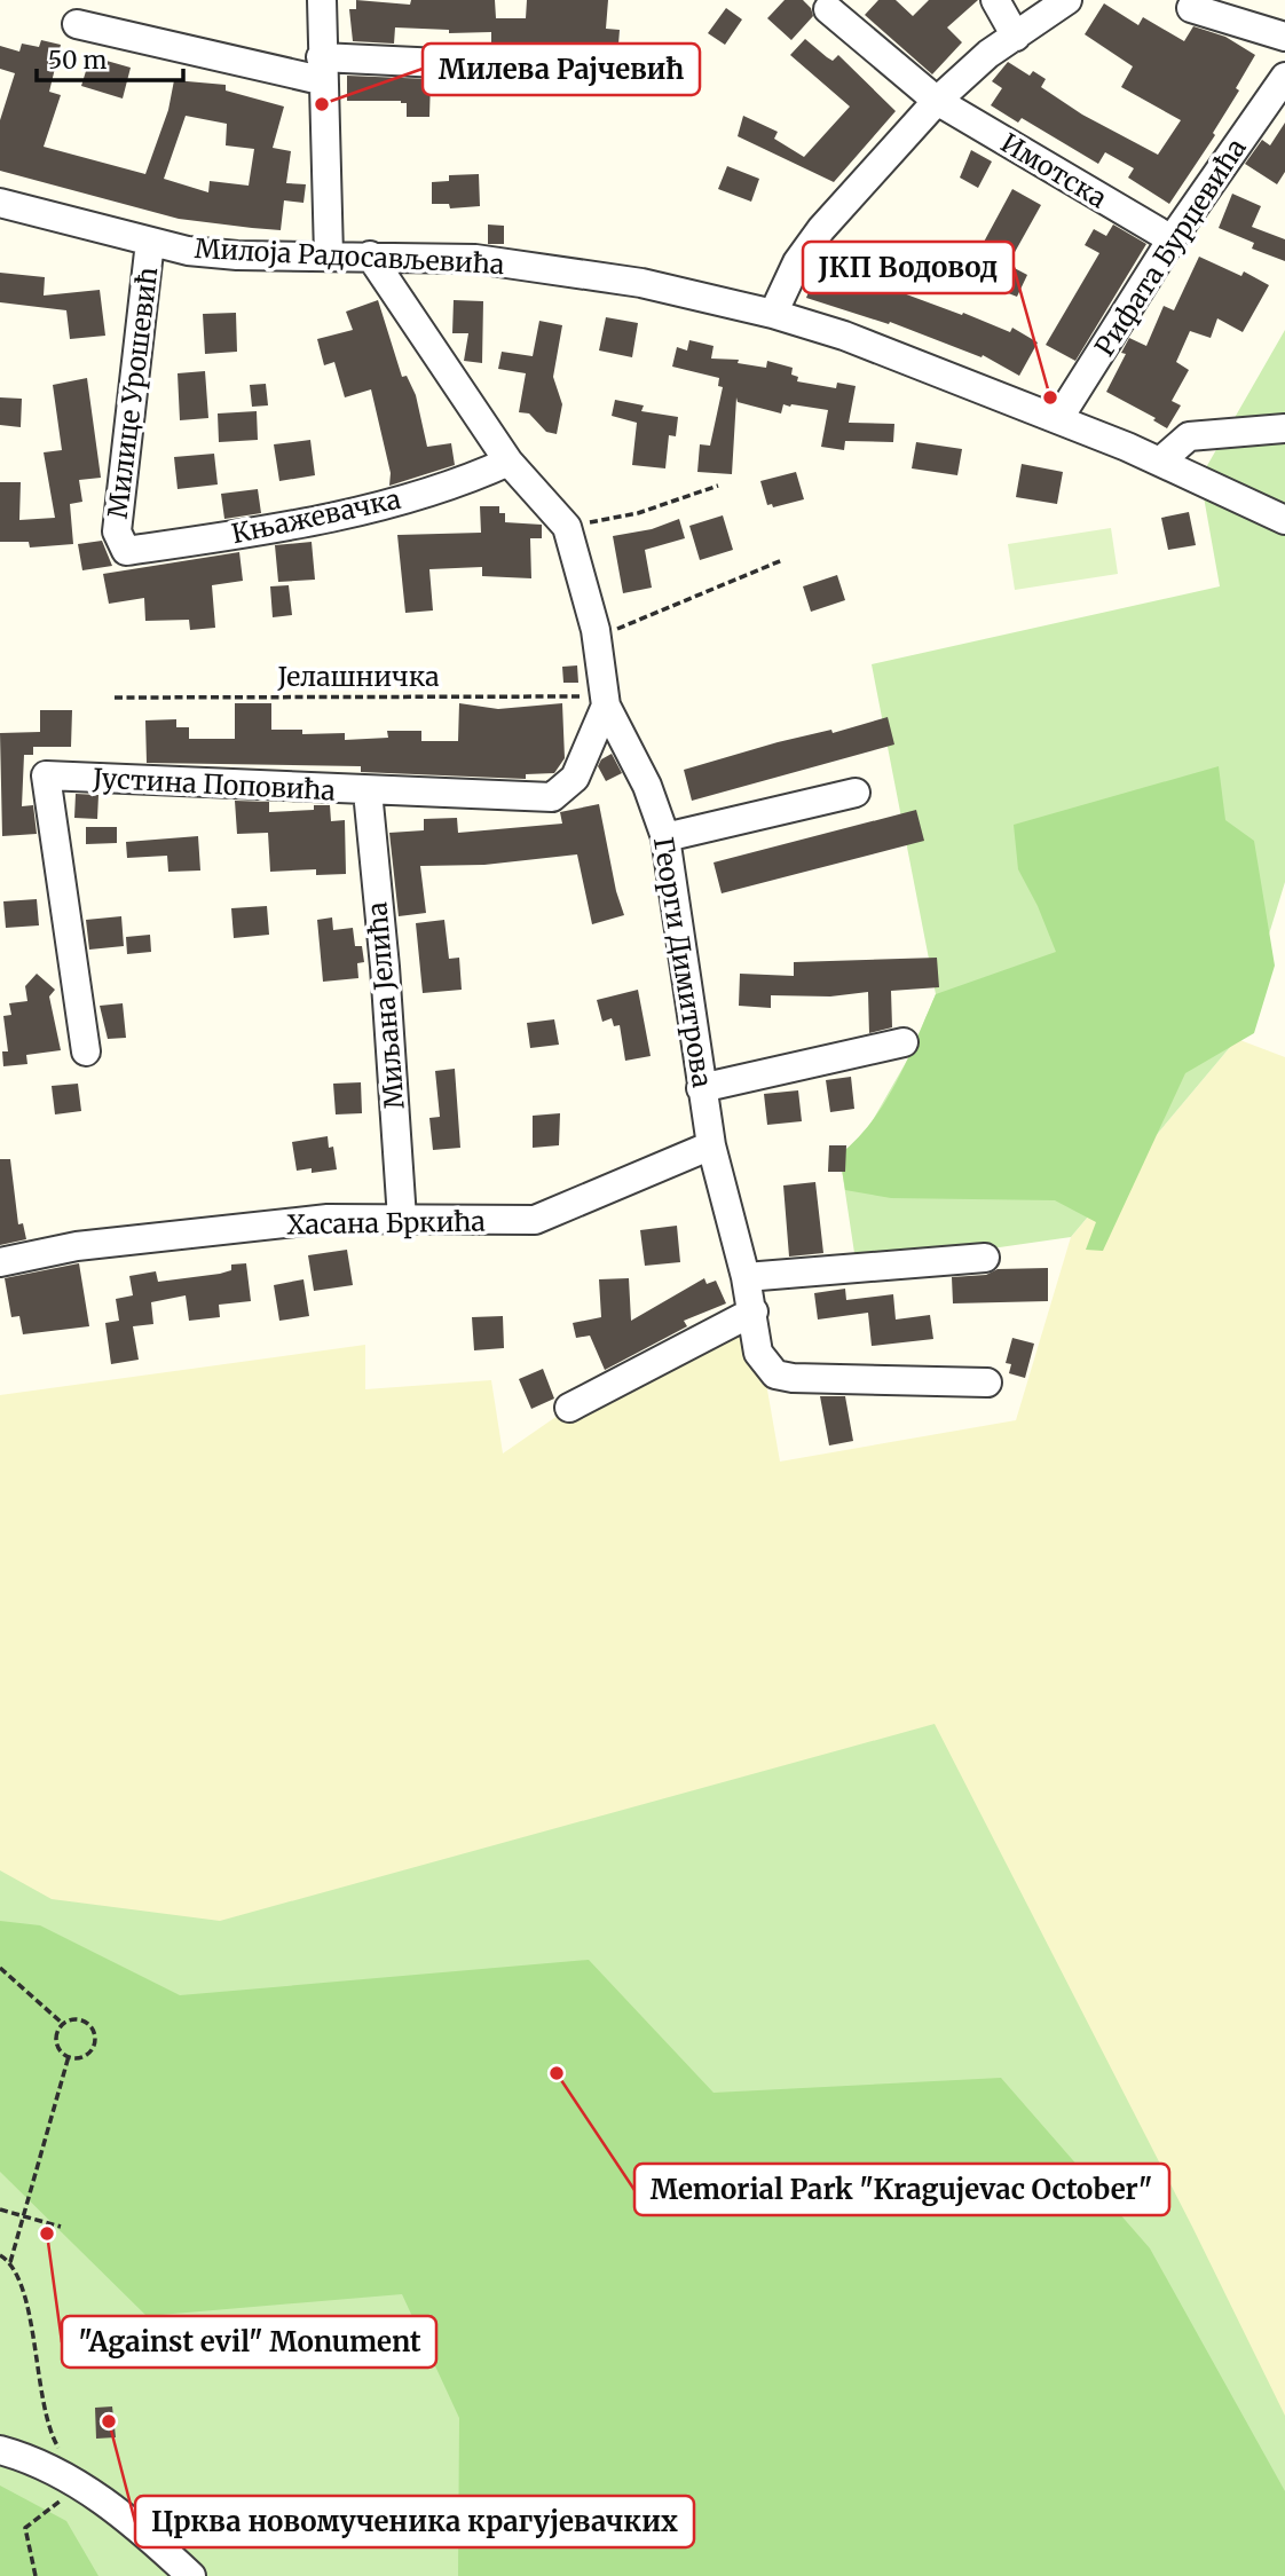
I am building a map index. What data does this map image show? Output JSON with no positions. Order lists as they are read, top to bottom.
{
  "streets": {
    "street": [
      "Имотска",
      "Рифата Бурџевића",
      "Милоја Радосављевића",
      "Милице Урошевић",
      "Књажевачка",
      "Јустина Поповића",
      "Георги Димитрова",
      "Миљана Јелића",
      "Хасана Бркића"
    ],
    "path": ["Јелашничка"]
  },
  "crossings": [
    ["Имотска", "Рифата Бурџевића"],
    ["Рифата Бурџевића", "Милоја Радосављевића"],
    ["Милоја Радосављевића", "Милице Урошевић"],
    ["Милоја Радосављевића", "Георги Димитрова"],
    ["Милице Урошевић", "Књажевачка"],
    ["Књажевачка", "Георги Димитрова"],
    ["Јелашничка", "Јустина Поповића"],
    ["Јелашничка", "Георги Димитрова"],
    ["Јустина Поповића", "Георги Димитрова"],
    ["Јустина Поповића", "Миљана Јелића"],
    ["Георги Димитрова", "Хасана Бркића"],
    ["Миљана Јелића", "Хасана Бркића"]
  ],
  "places": [
    "Милева Рајчевић",
    "ЈКП Водовод",
    "Memorial Park \"Kragujevac October\"",
    "\"Against evil\" Monument",
    "Црква новомученика крагујевачких"
  ],
  "scale_bar": "50 m"
}
